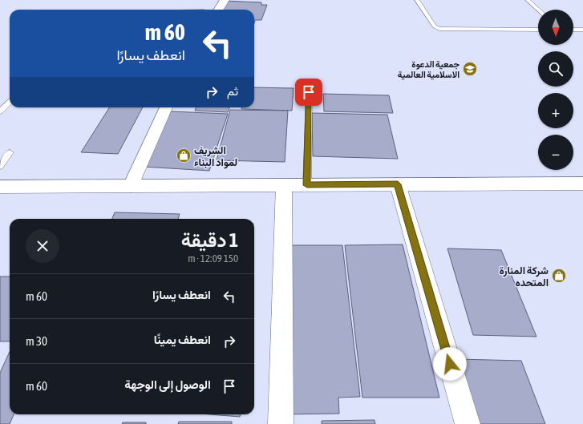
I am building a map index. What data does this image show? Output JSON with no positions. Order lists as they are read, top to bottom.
{
  "places": {
    "school or university": ["جمعية الدعوة الاسلامية العالمية"],
    "shop": ["الشريف لمواد البناء", "شركة المنارة المتحده"]
  },
  "north": "bottom",
  "page": {
    "map_buttons": ["+", "−"],
    "turn": ["60 m", "انعطف يسارًا"],
    "then": "ثم",
    "heading": ["1 دقيقة", "150 m · 12:09"],
    "list": [
      {
        "name": "انعطف يسارًا",
        "value": "60 m"
      },
      {
        "name": "انعطف يمينًا",
        "value": "30 m"
      },
      {
        "name": "الوصول إلى الوجهة",
        "value": "60 m"
      }
    ]
  }
}
